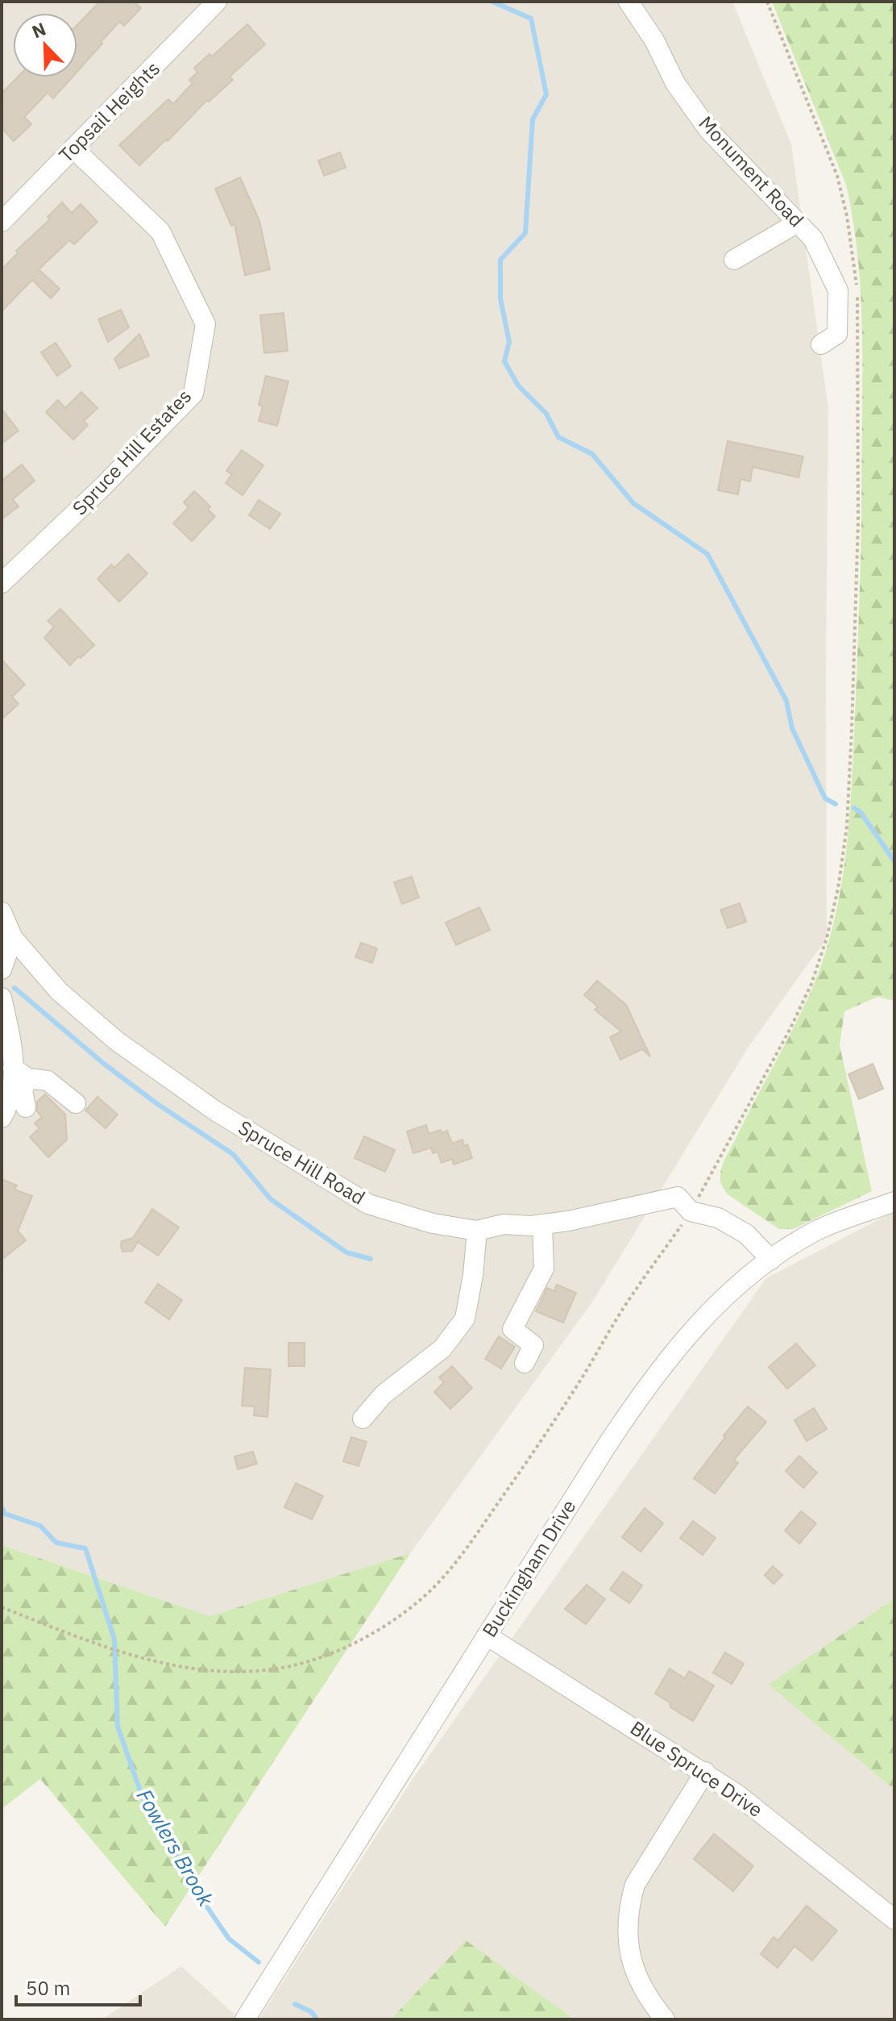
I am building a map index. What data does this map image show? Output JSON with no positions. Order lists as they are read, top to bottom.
{
  "streets": {
    "street": [
      "Topsail Heights",
      "Monument Road",
      "Spruce Hill Estates",
      "Spruce Hill Road",
      "Buckingham Drive",
      "Blue Spruce Drive"
    ]
  },
  "crossings": [
    ["Topsail Heights", "Spruce Hill Estates"],
    ["Spruce Hill Road", "Buckingham Drive"],
    ["Buckingham Drive", "Blue Spruce Drive"]
  ],
  "water": ["Fowlers Brook"],
  "scale_bar": "50 m",
  "north": "top left"
}
